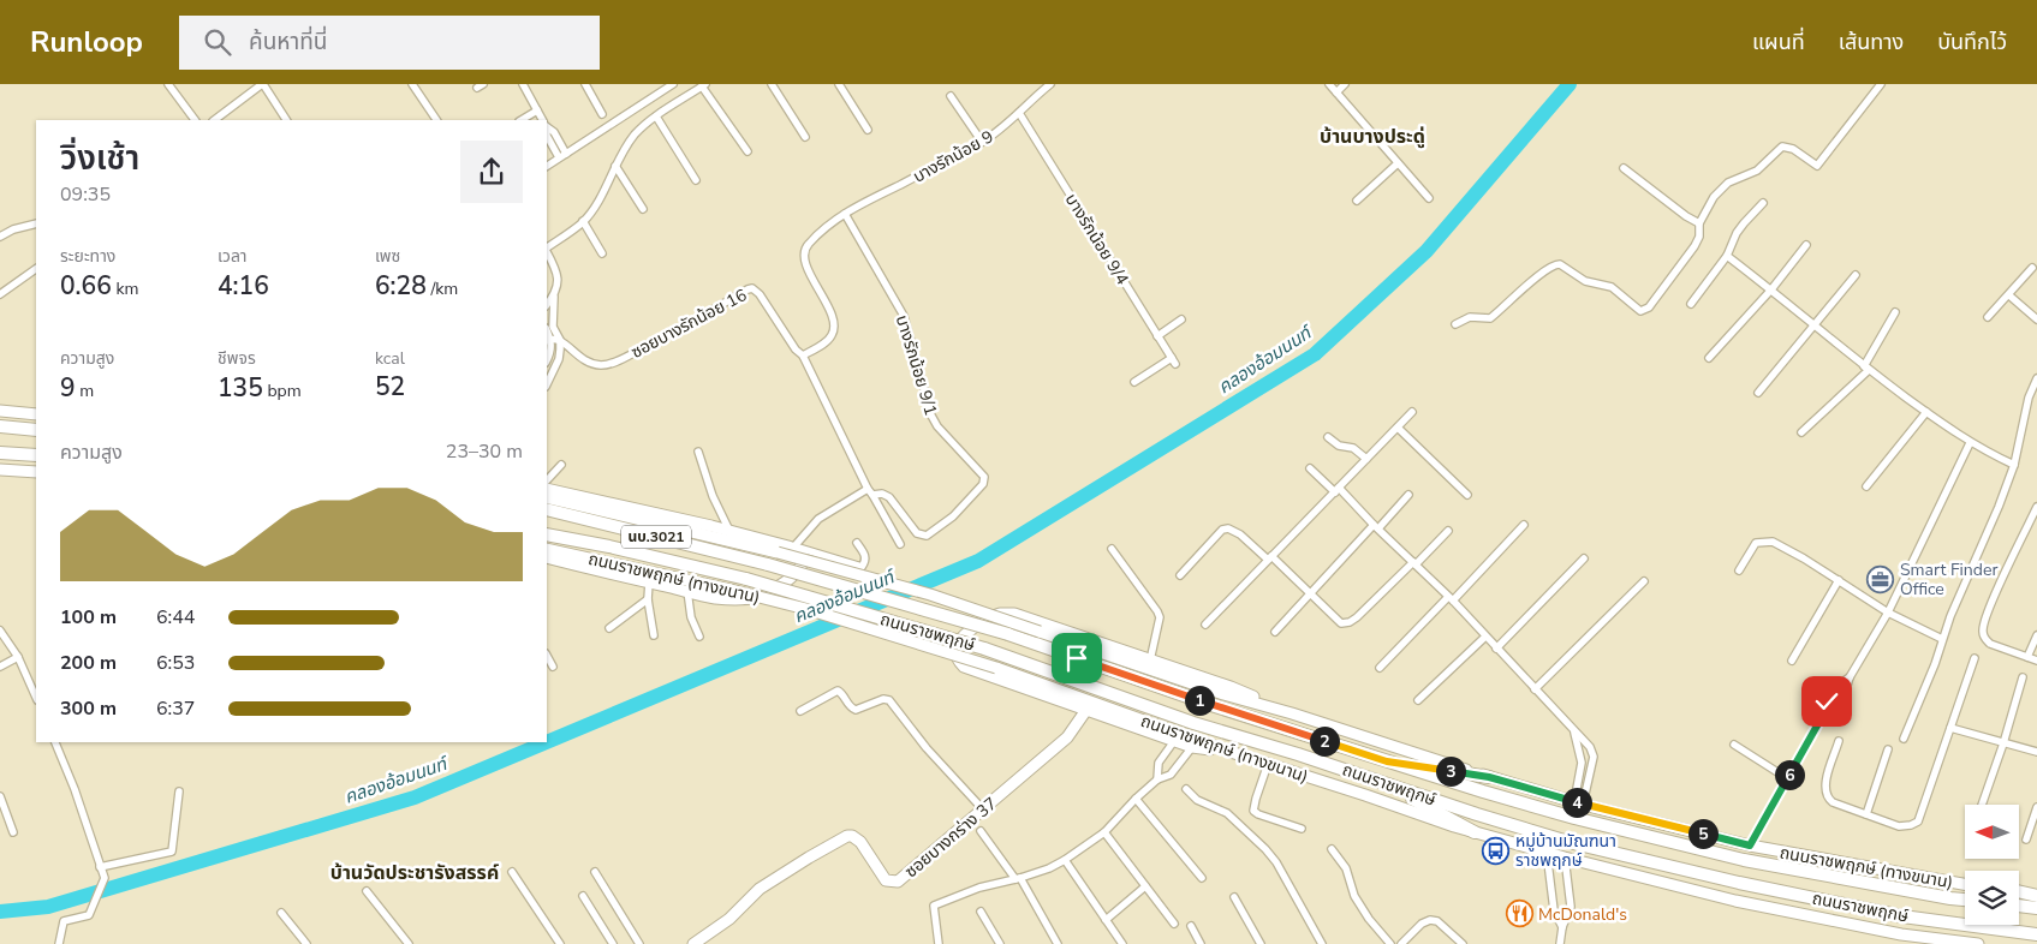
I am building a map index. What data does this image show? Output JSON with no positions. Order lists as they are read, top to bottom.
{
  "streets": {
    "main road": [
      "นบ.3021",
      "ถนนราชพฤกษ์ (ทางขนาน)",
      "ถนนราชพฤกษ์",
      "ซอยบางกร่าง 37"
    ],
    "street": [
      "บางรักน้อย 9",
      "บางรักน้อย 9/4",
      "ซอยบางรักน้อย 16",
      "บางรักน้อย 9/1"
    ]
  },
  "crossings": [
    ["บางรักน้อย 9", "บางรักน้อย 9/4"],
    ["บางรักน้อย 9", "บางรักน้อย 9/1"]
  ],
  "districts": ["บ้านบางประดู่", "บ้านวัดประชารังสรรค์"],
  "water": ["คลองอ้อมนนท์"],
  "places": {
    "office": ["Smart Finder Office"],
    "bus stop": ["หมู่บ้านมัณฑนา ราชพฤกษ์"],
    "restaurant": ["McDonald's"]
  },
  "north": "left",
  "page": {
    "header": "Runloop",
    "search": "ค้นหาที่นี่",
    "nav": ["แผนที่", "เส้นทาง", "บันทึกไว้"],
    "heading": ["วิ่งเช้า", "09:35"],
    "stats": [
      ["ระยะทาง", "0.66 km"],
      ["เวลา", "4:16"],
      ["เพซ", "6:28 /km"],
      ["ความสูง", "9 m"],
      ["ชีพจร", "135 bpm"],
      ["kcal", "52"]
    ],
    "chart": ["ความสูง", "23–30 m"],
    "list": [
      {
        "name": "100 m",
        "note": "6:44"
      },
      {
        "name": "200 m",
        "note": "6:53"
      },
      {
        "name": "300 m",
        "note": "6:37"
      }
    ],
    "pins": [
      "1",
      "2",
      "3",
      "6",
      "4",
      "5"
    ]
  }
}
